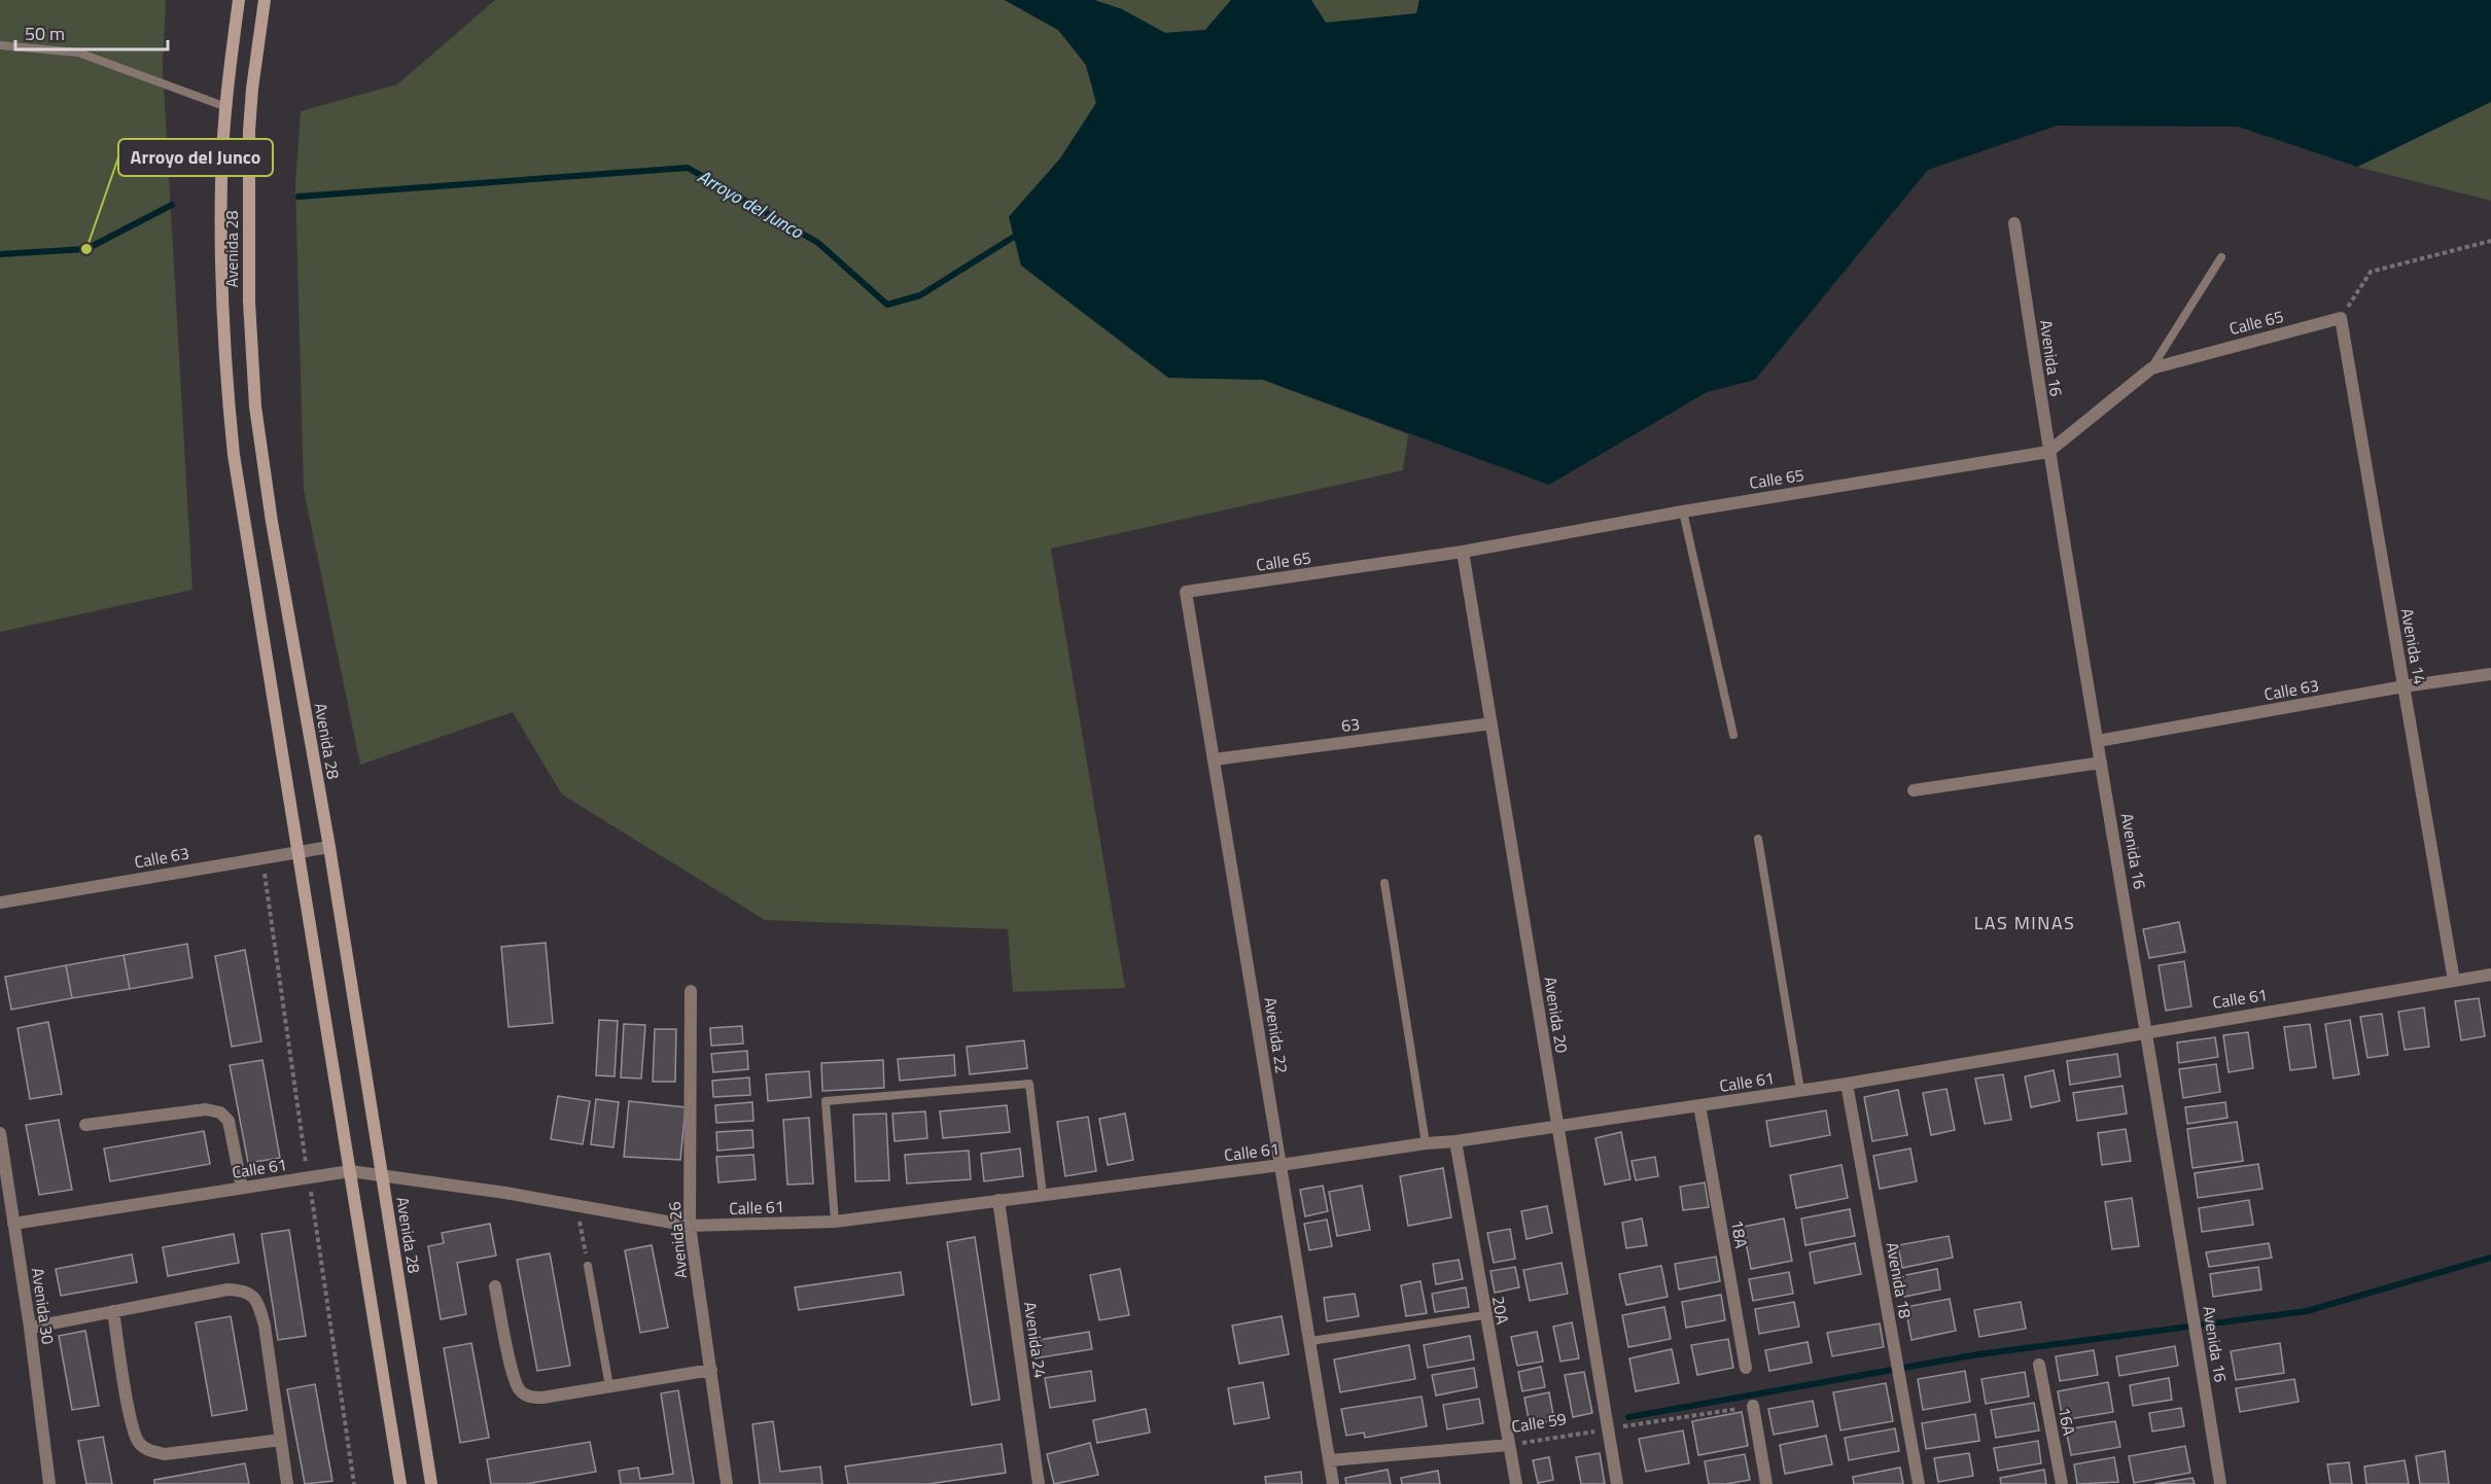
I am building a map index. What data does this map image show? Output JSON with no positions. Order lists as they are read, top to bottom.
{
  "streets": {
    "main road": ["Avenida 28"],
    "street": [
      "Calle 65",
      "Avenida 16",
      "Avenida 14",
      "Calle 63",
      "63",
      "Calle 61",
      "Avenida 20",
      "Avenida 22",
      "18A",
      "Avenida 26",
      "Avenida 18",
      "Avenida 30",
      "20A",
      "Avenida 24",
      "16A",
      "Calle 59"
    ]
  },
  "crossings": [
    ["Avenida 28", "Calle 63"],
    ["Avenida 28", "Calle 61"],
    ["Calle 65", "Avenida 16"],
    ["Calle 65", "Avenida 14"],
    ["Calle 65", "Avenida 20"],
    ["Calle 65", "Avenida 22"],
    ["Avenida 16", "Calle 63"],
    ["Avenida 16", "Calle 61"],
    ["Avenida 14", "Calle 63"],
    ["Avenida 14", "Calle 61"],
    ["63", "Avenida 20"],
    ["63", "Avenida 22"],
    ["Calle 61", "Avenida 20"],
    ["Calle 61", "Avenida 22"],
    ["Calle 61", "18A"],
    ["Calle 61", "Avenida 26"],
    ["Calle 61", "Avenida 18"],
    ["Calle 61", "Avenida 30"],
    ["Calle 61", "20A"],
    ["Calle 61", "Avenida 24"],
    ["Avenida 20", "Calle 59"],
    ["Avenida 22", "Calle 59"],
    ["20A", "Calle 59"]
  ],
  "districts": ["LAS MINAS"],
  "water": ["Arroyo del Junco"],
  "places": ["Arroyo del Junco"],
  "scale_bar": "50 m"
}
